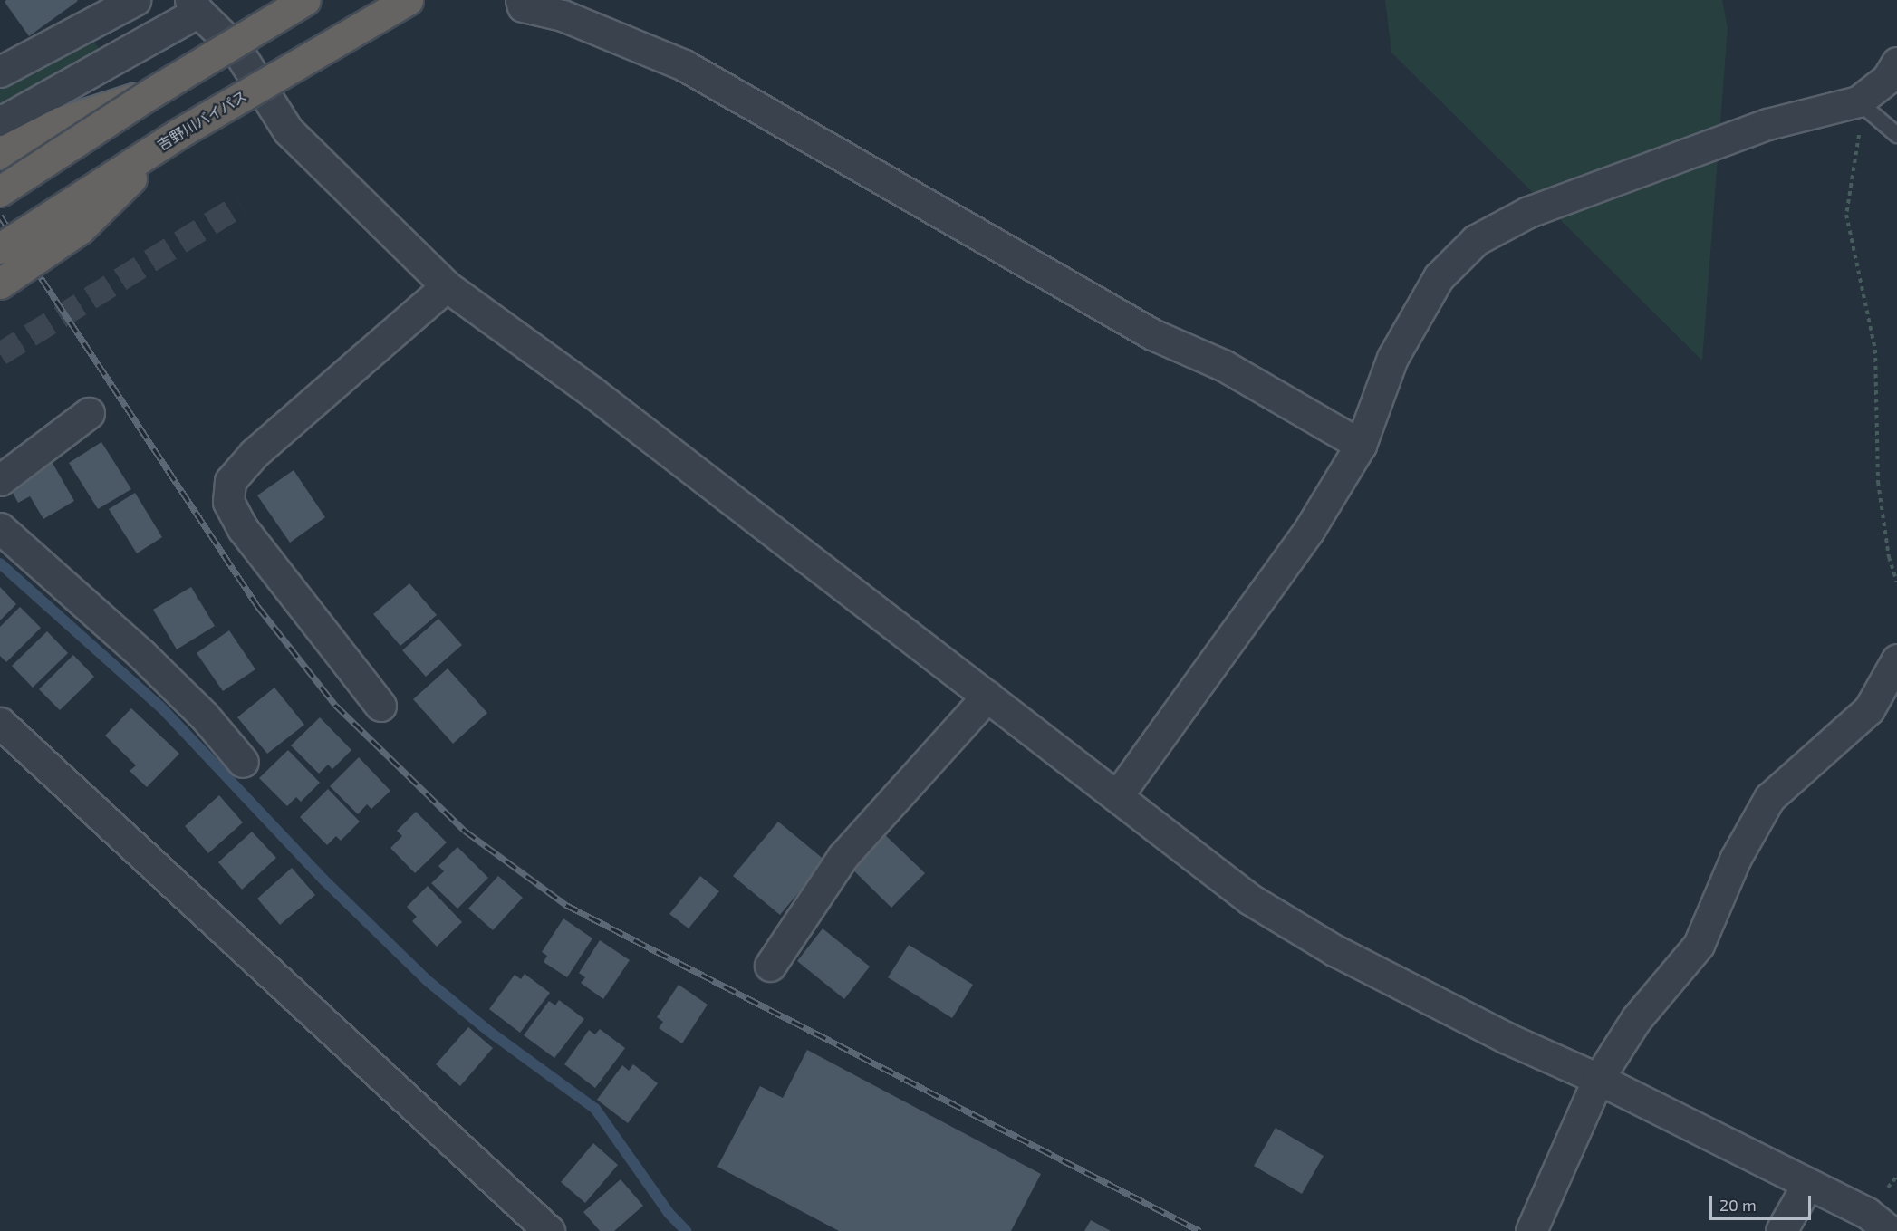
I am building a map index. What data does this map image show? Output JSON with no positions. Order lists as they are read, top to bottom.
{
  "streets": {
    "highway": ["吉野川バイパス"]
  },
  "scale_bar": "20 m"
}
